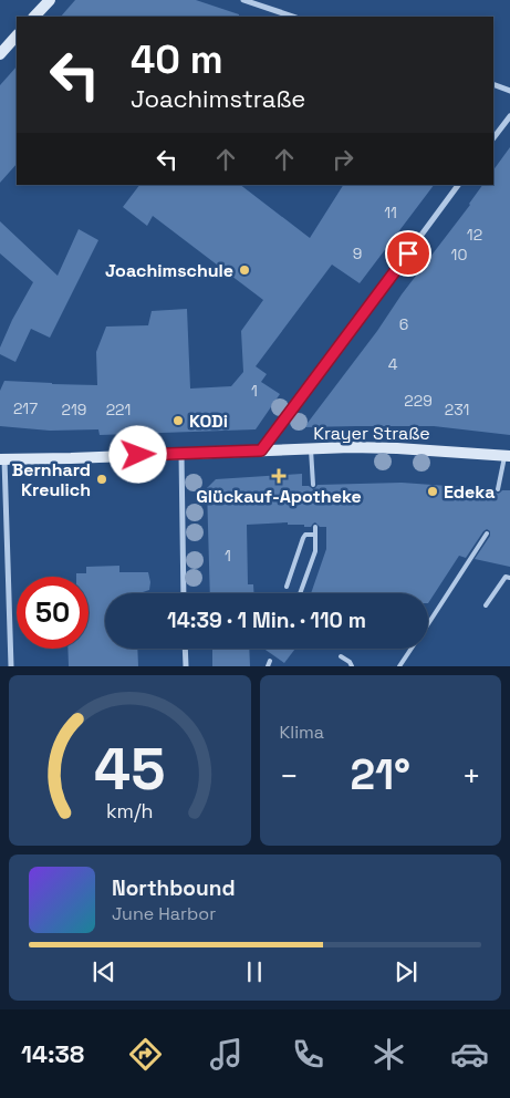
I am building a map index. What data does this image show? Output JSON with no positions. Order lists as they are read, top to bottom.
{
  "streets": {
    "main road": ["Krayer Straße"]
  },
  "places": {
    "other": [
      "Joachimschule",
      "KODi",
      "Bernhard Kreulich",
      "Edeka"
    ],
    "health": ["Glückauf-Apotheke"]
  },
  "house_numbers": [
    "11",
    "12",
    "9",
    "10",
    "6",
    "4",
    "1",
    "229",
    "217",
    "219",
    "221",
    "231",
    "1"
  ],
  "page": {
    "turn": ["40 m", "Joachimstraße"],
    "limit": "50",
    "trip": "14:39 · 1 Min. · 110 m",
    "tile": "Klima",
    "heat": ["−", "21°", "+"],
    "song": ["Northbound", "June Harbor"],
    "tabs": "14:38",
    "gauge": ["45", "km/h"]
  }
}
